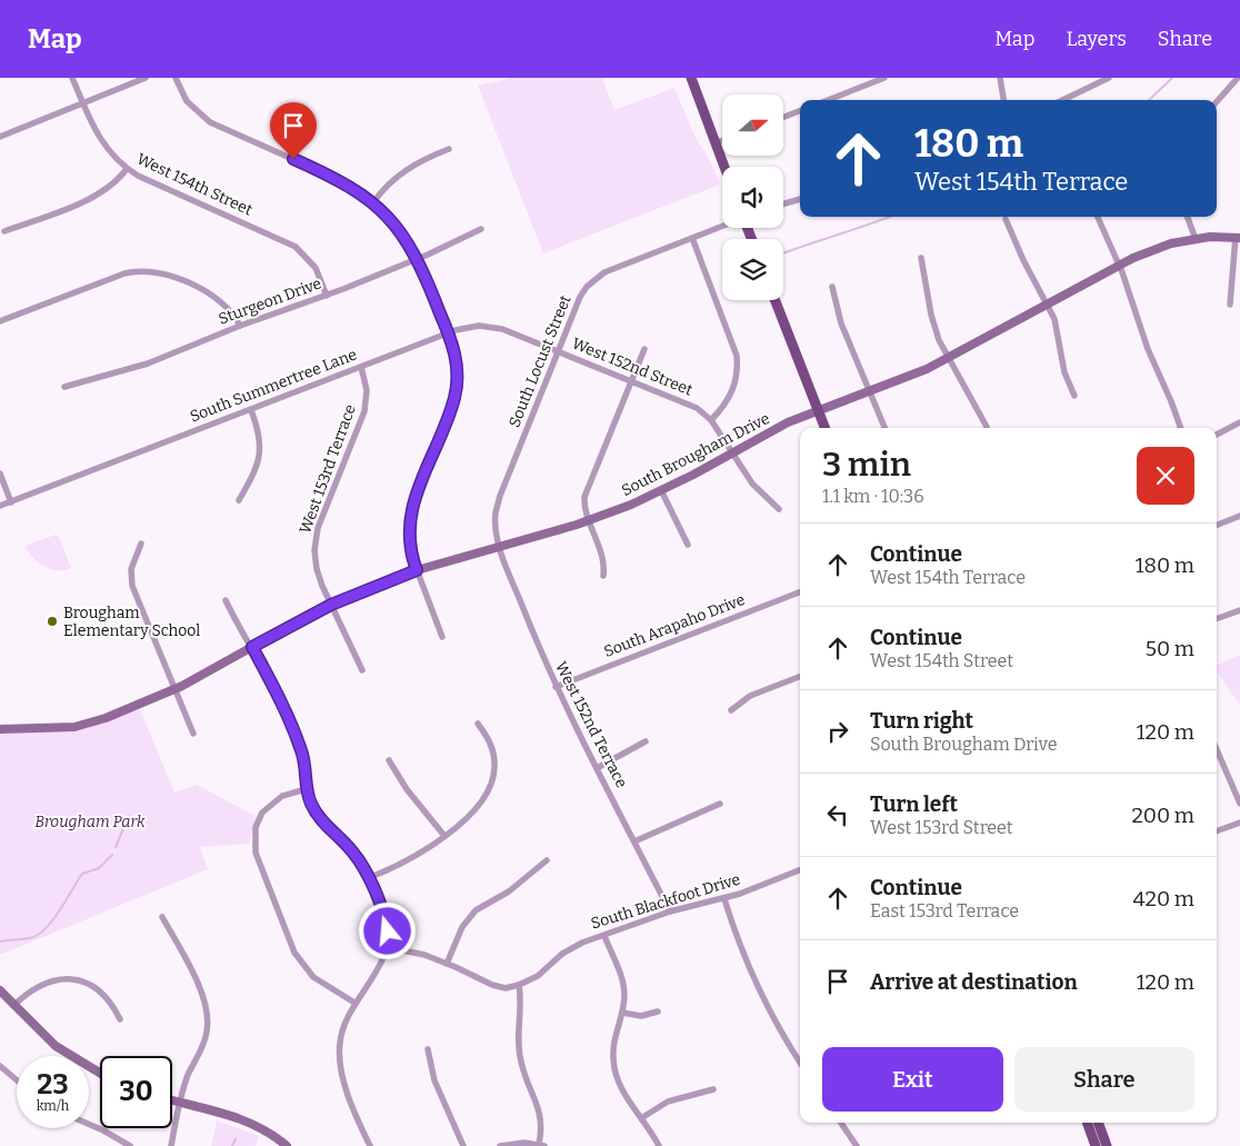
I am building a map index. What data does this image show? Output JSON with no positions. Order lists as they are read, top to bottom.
{
  "streets": {
    "street": [
      "West 154th Street",
      "Sturgeon Drive",
      "South Locust Street",
      "West 152nd Street",
      "South Summertree Lane",
      "South Brougham Drive",
      "West 153rd Terrace",
      "South Arapaho Drive",
      "West 152nd Terrace",
      "South Blackfoot Drive"
    ]
  },
  "crossings": [
    ["West 154th Street", "Sturgeon Drive"],
    ["South Locust Street", "West 152nd Street"],
    ["South Locust Street", "South Summertree Lane"],
    ["South Locust Street", "South Brougham Drive"],
    ["South Locust Street", "West 152nd Terrace"],
    ["West 152nd Street", "South Summertree Lane"],
    ["West 152nd Street", "South Brougham Drive"],
    ["South Summertree Lane", "West 153rd Terrace"],
    ["South Brougham Drive", "West 153rd Terrace"],
    ["South Brougham Drive", "West 152nd Terrace"],
    ["South Arapaho Drive", "West 152nd Terrace"],
    ["West 152nd Terrace", "South Blackfoot Drive"]
  ],
  "parks": ["Brougham Park"],
  "places": ["Brougham Elementary School"],
  "north": "right",
  "page": {
    "header": "Map",
    "nav": ["Map", "Layers", "Share"],
    "turn": ["180 m", "West 154th Terrace"],
    "heading": ["3 min", "1.1 km · 10:36"],
    "list": [
      {
        "name": "Continue",
        "note": "West 154th Terrace",
        "value": "180 m"
      },
      {
        "name": "Continue",
        "note": "West 154th Street",
        "value": "50 m"
      },
      {
        "name": "Turn right",
        "note": "South Brougham Drive",
        "value": "120 m"
      },
      {
        "name": "Turn left",
        "note": "West 153rd Street",
        "value": "200 m"
      },
      {
        "name": "Continue",
        "note": "East 153rd Terrace",
        "value": "420 m"
      },
      {
        "name": "Arrive at destination",
        "value": "120 m"
      }
    ],
    "buttons": ["Exit", "Share"],
    "speed": "23 km/h",
    "limit": "30"
  }
}
